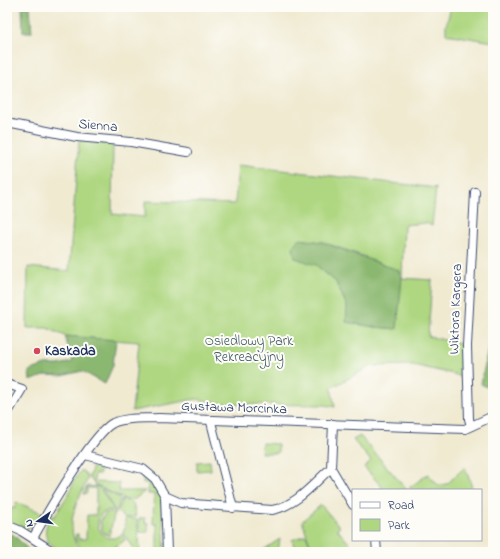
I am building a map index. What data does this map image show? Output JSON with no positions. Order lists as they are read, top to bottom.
{
  "streets": {
    "street": ["Sienna", "Wiktora Kargera", "Gustawa Morcinka"]
  },
  "crossings": [
    ["Wiktora Kargera", "Gustawa Morcinka"]
  ],
  "parks": ["Osiedlowy Park Rekreacyjny"],
  "places": ["Kaskada"],
  "legend": ["Road", "Park"],
  "north": "left"
}
